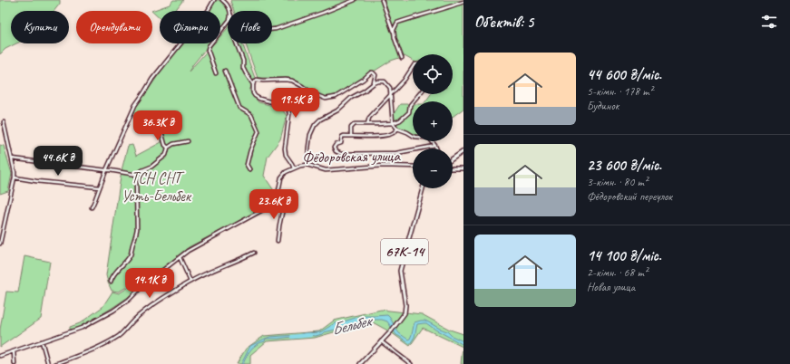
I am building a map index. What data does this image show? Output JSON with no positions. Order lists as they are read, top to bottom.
{
  "streets": {
    "main road": ["67К-14"],
    "street": ["Фёдоровская улица"]
  },
  "water": ["Бельбек"],
  "parks": ["ТСН СНТ Усть-Бельбек"],
  "page": {
    "heading": "Об’єктів: 5",
    "chip": [
      "Купити",
      "Орендувати",
      "Фільтри",
      "Нове"
    ],
    "list": [
      {
        "name": "44 600 ₴/міс.",
        "note": "5-кімн. · 178 m² · Будинок"
      },
      {
        "name": "23 600 ₴/міс.",
        "note": "3-кімн. · 80 m² · Фёдоровский переулок"
      },
      {
        "name": "14 100 ₴/міс.",
        "note": "2-кімн. · 68 m² · Новая улица"
      }
    ],
    "map_buttons": ["+", "−"],
    "price": [
      "19.5K ₴",
      "36.3K ₴",
      "44.6K ₴",
      "23.6K ₴",
      "14.1K ₴"
    ]
  }
}
